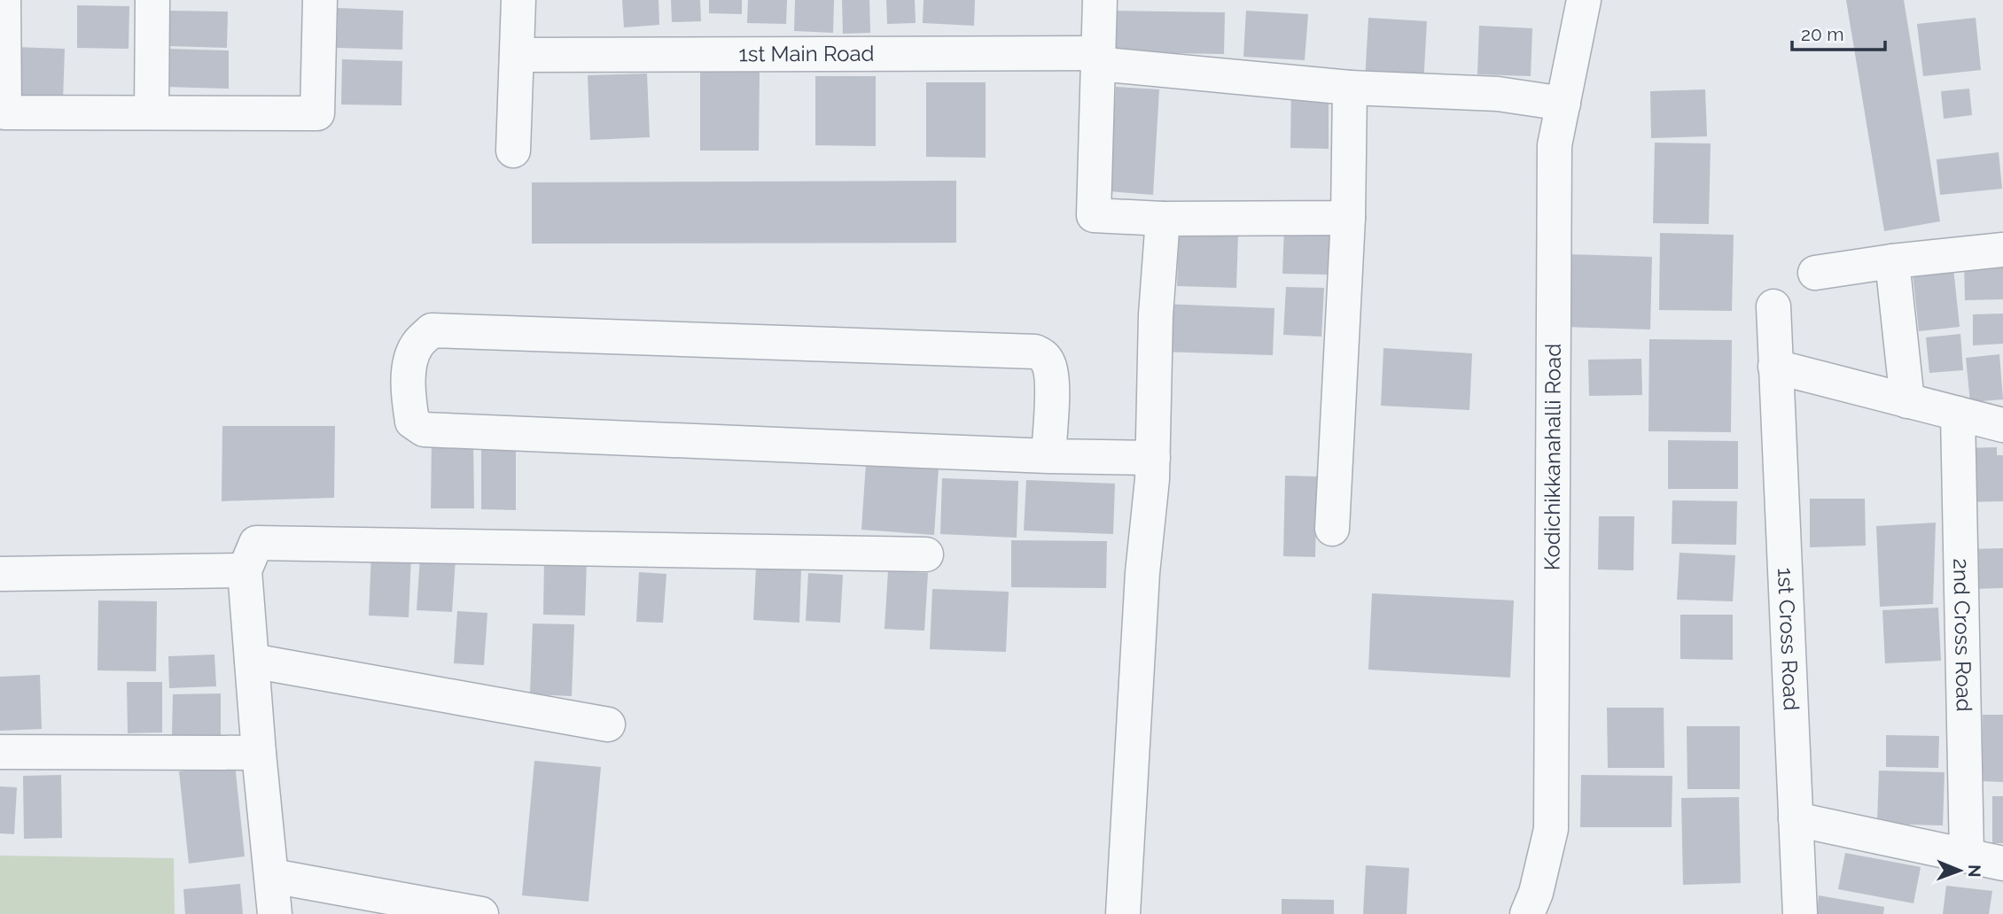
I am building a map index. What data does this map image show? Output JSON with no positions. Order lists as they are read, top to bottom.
{
  "streets": {
    "street": [
      "1st Main Road",
      "Kodichikkanahalli Road",
      "2nd Cross Road",
      "1st Cross Road"
    ]
  },
  "crossings": [
    ["1st Main Road", "Kodichikkanahalli Road"]
  ],
  "scale_bar": "20 m",
  "north": "right"
}
